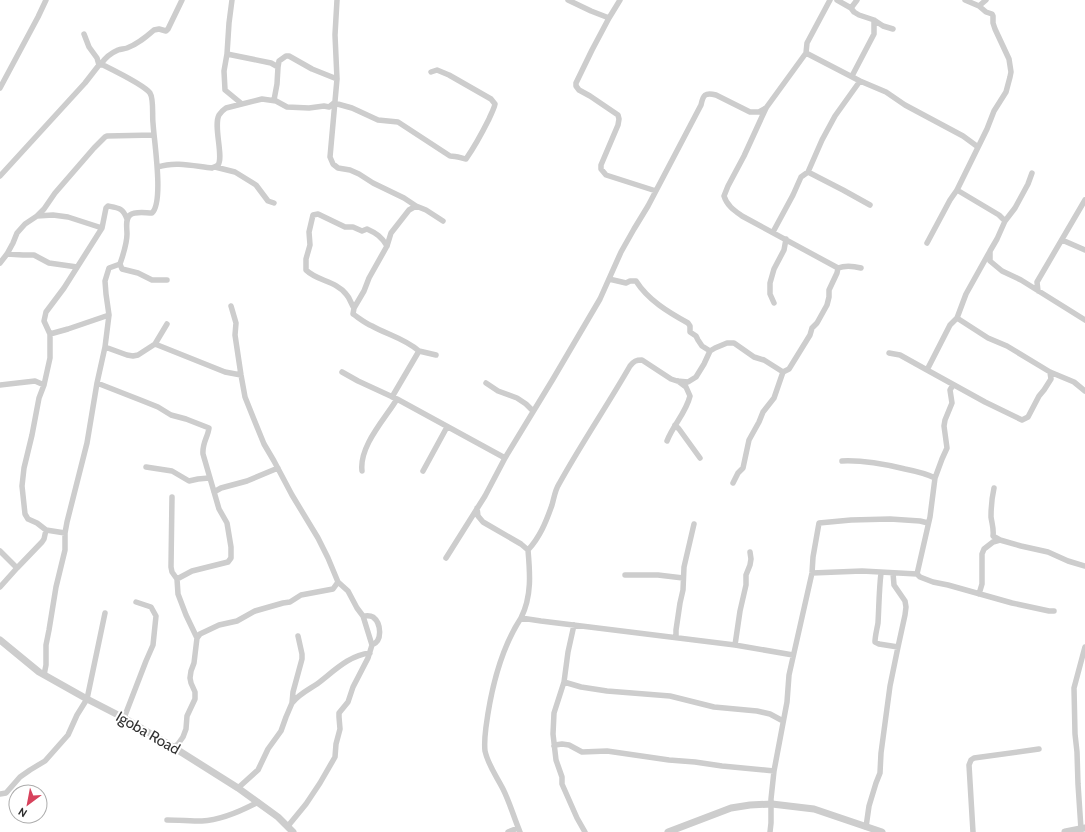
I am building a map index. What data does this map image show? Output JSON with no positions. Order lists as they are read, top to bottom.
{
  "streets": {
    "street": ["Igoba Road"]
  },
  "north": "bottom left"
}
